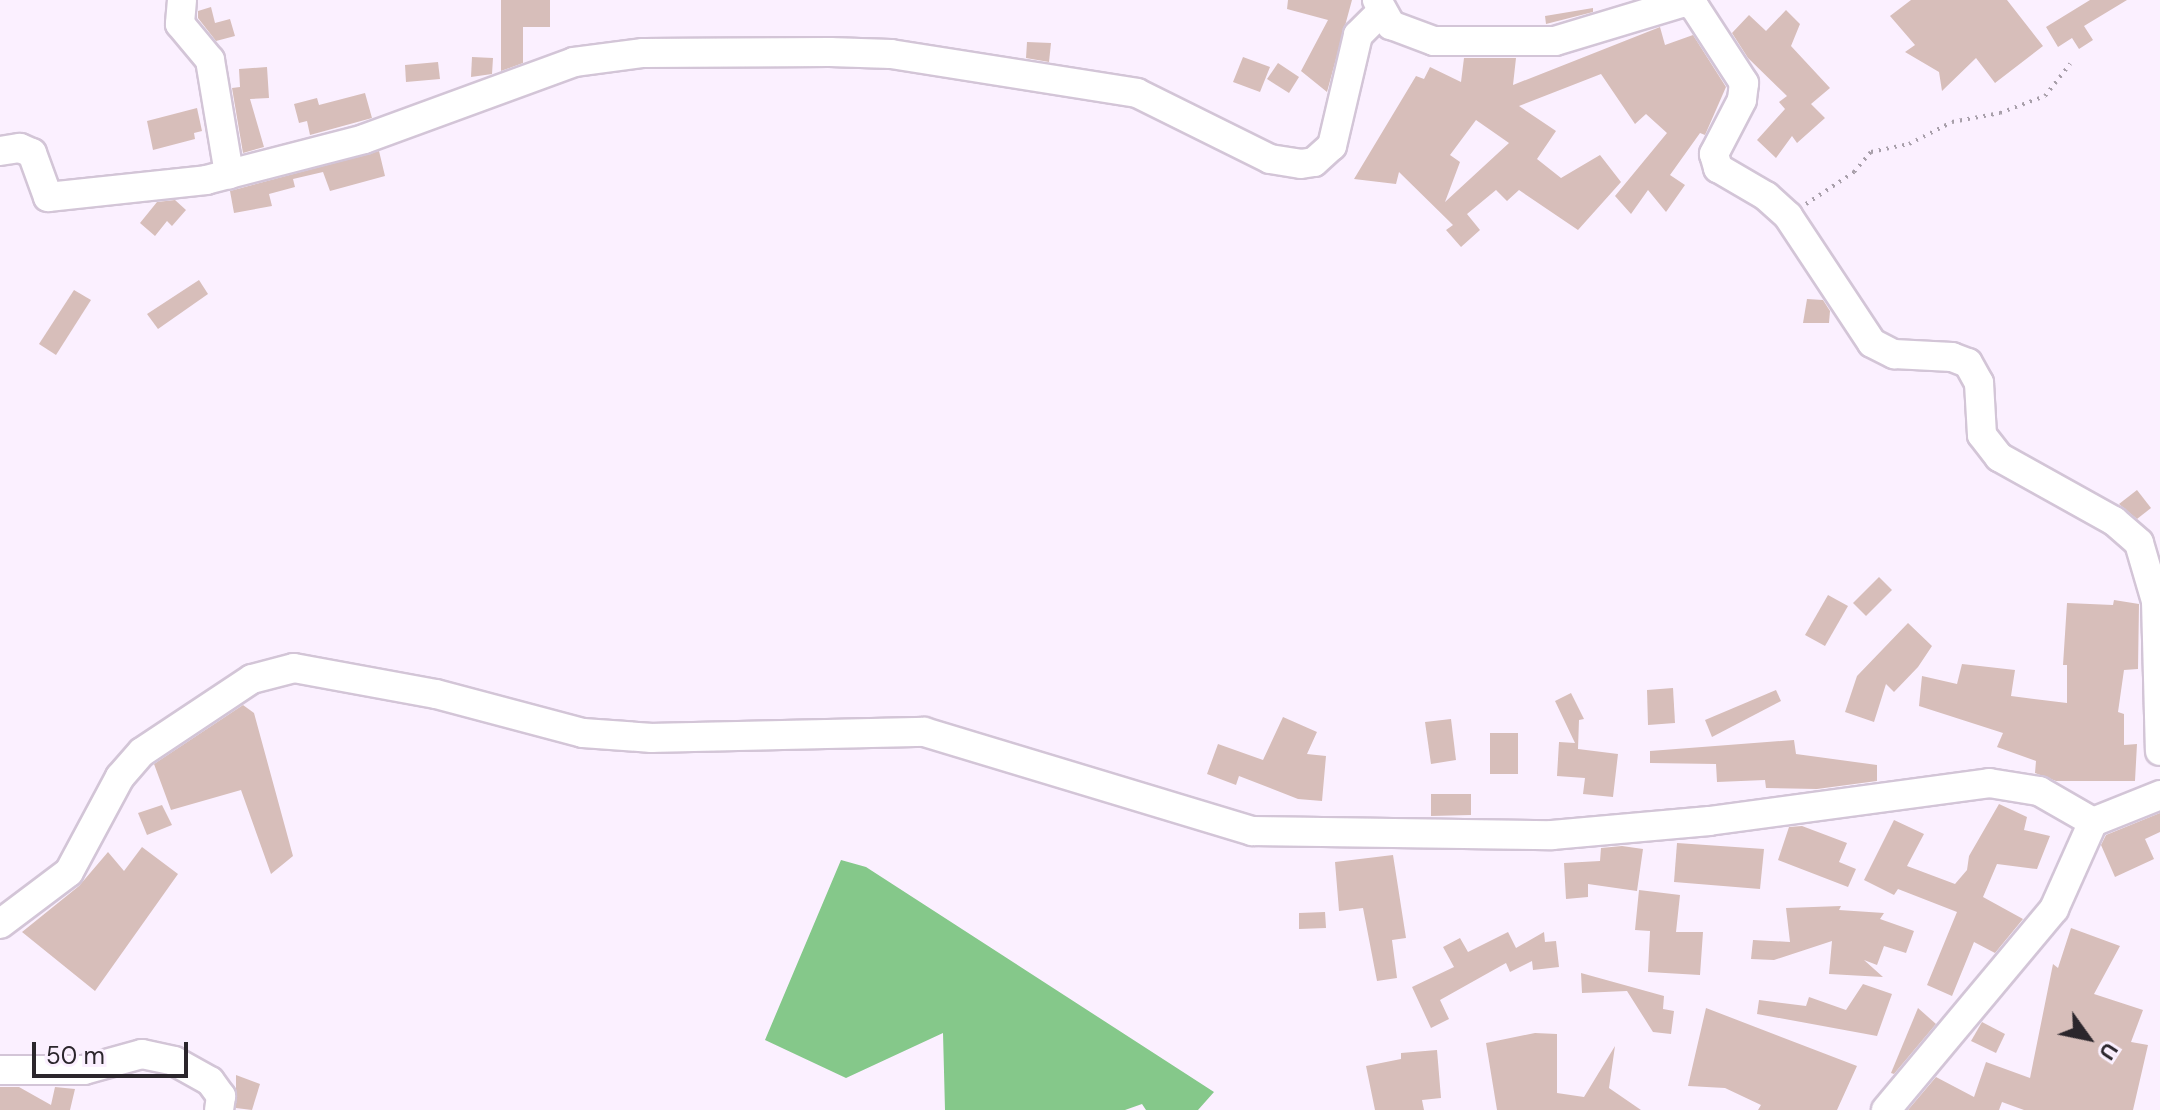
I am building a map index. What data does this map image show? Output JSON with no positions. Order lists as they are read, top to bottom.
{
  "scale_bar": "50 m",
  "north": "bottom right"
}
